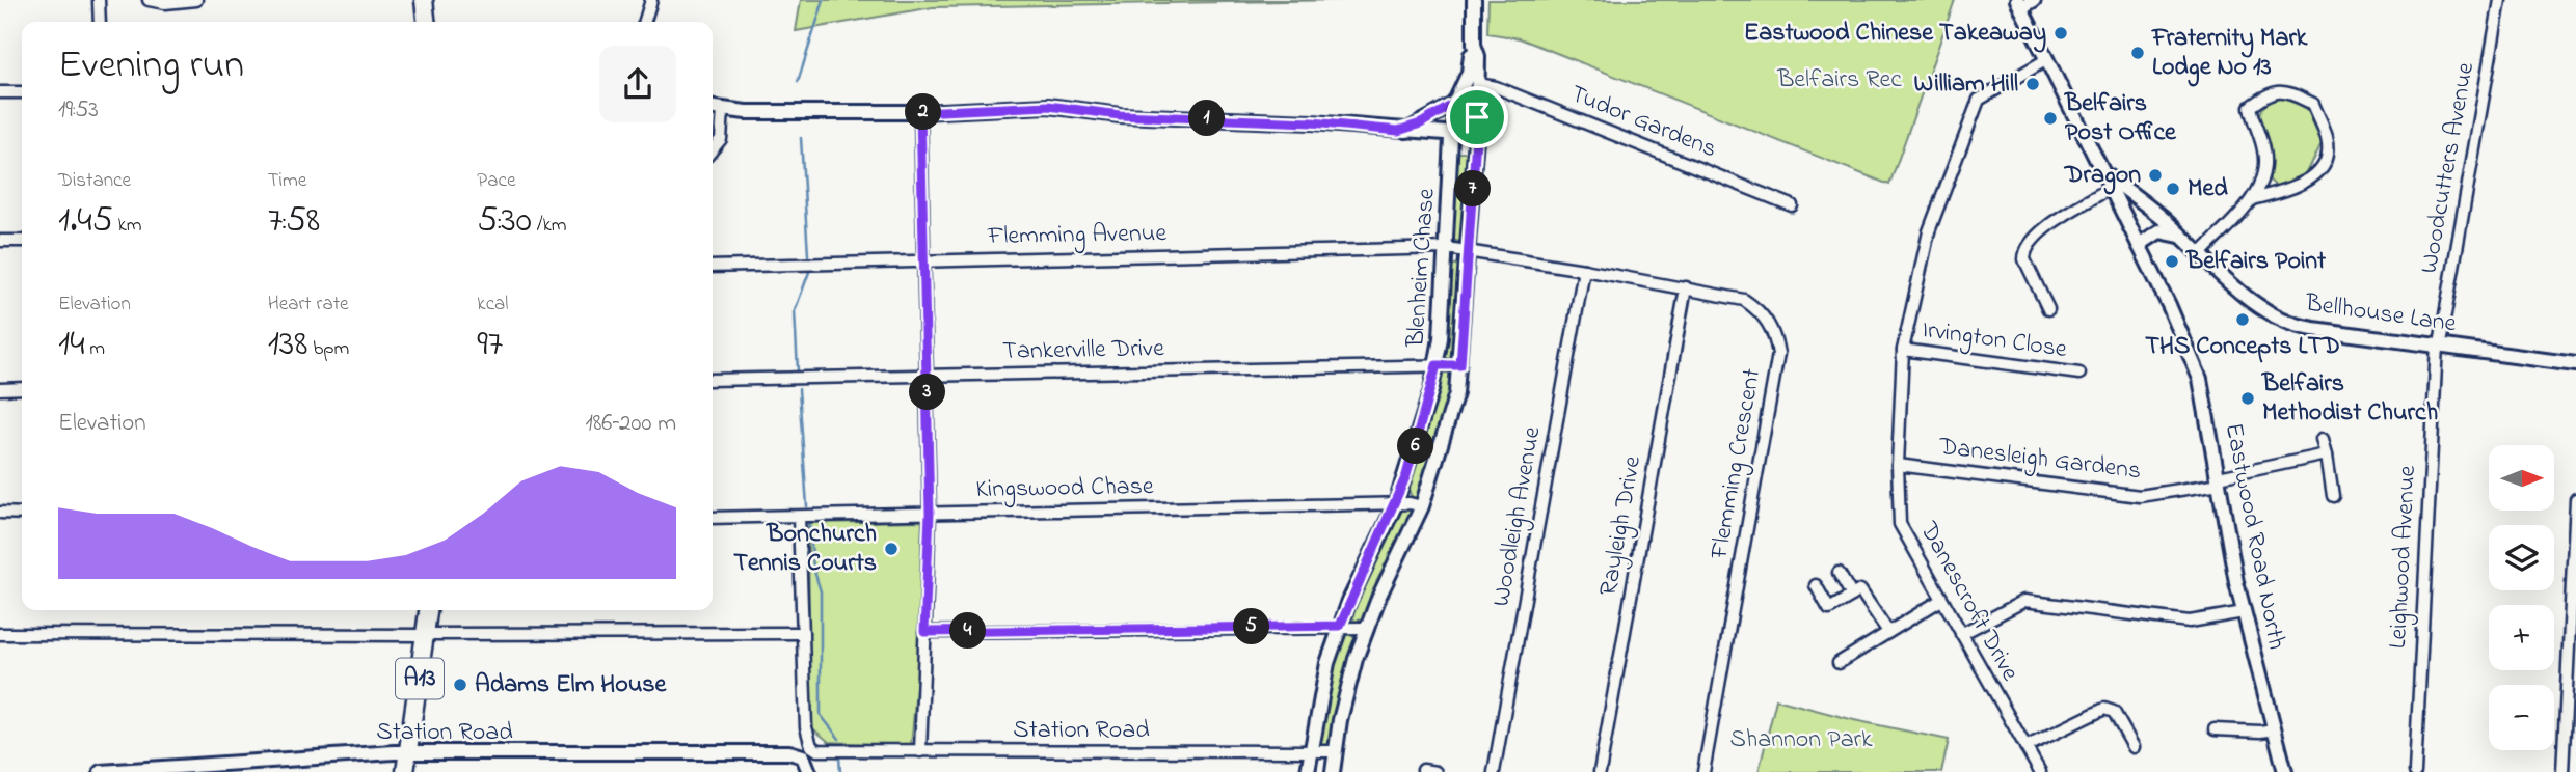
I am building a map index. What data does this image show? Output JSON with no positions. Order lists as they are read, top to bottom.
{
  "streets": {
    "main road": ["A13"],
    "street": [
      "Tudor Gardens",
      "Woodcutters Avenue",
      "Flemming Avenue",
      "Blenheim Chase",
      "Bellhouse Lane",
      "Irvington Close",
      "Tankerville Drive",
      "Danesleigh Gardens",
      "Flemming Crescent",
      "Kingswood Chase",
      "Woodleigh Avenue",
      "Rayleigh Drive",
      "Eastwood Road North",
      "Leighwood Avenue",
      "Danescroft Drive",
      "Station Road"
    ]
  },
  "crossings": [
    ["Tudor Gardens", "Blenheim Chase"],
    ["Woodcutters Avenue", "Bellhouse Lane"],
    ["Woodcutters Avenue", "Leighwood Avenue"],
    ["Flemming Avenue", "Blenheim Chase"],
    ["Flemming Avenue", "Flemming Crescent"],
    ["Blenheim Chase", "Tankerville Drive"],
    ["Blenheim Chase", "Flemming Crescent"],
    ["Blenheim Chase", "Kingswood Chase"],
    ["Blenheim Chase", "Station Road"],
    ["Bellhouse Lane", "Eastwood Road North"],
    ["Bellhouse Lane", "Leighwood Avenue"],
    ["Irvington Close", "Danescroft Drive"],
    ["Danesleigh Gardens", "Eastwood Road North"],
    ["Danesleigh Gardens", "Danescroft Drive"],
    ["Flemming Crescent", "Woodleigh Avenue"],
    ["Flemming Crescent", "Rayleigh Drive"],
    ["Eastwood Road North", "Danescroft Drive"],
    ["A13", "Station Road"]
  ],
  "parks": ["Belfairs Rec", "Shannon Park"],
  "places": [
    "Eastwood Chinese Takeaway",
    "Fraternity Mark Lodge No 13",
    "William Hill",
    "Belfairs Post Office",
    "Dragon",
    "Med",
    "Belfairs Point",
    "THS Concepts LTD",
    "Belfairs Methodist Church",
    "Bonchurch Tennis Courts",
    "Adams Elm House"
  ],
  "north": "right",
  "page": {
    "heading": ["Evening run", "19:53"],
    "pins": [
      "2",
      "1",
      "7",
      "3",
      "6",
      "5",
      "4"
    ],
    "stats": [
      ["Distance", "1.45 km"],
      ["Time", "7:58"],
      ["Pace", "5:30 /km"],
      ["Elevation", "14 m"],
      ["Heart rate", "138 bpm"],
      ["kcal", "97"]
    ],
    "chart": ["Elevation", "186–200 m"],
    "map_buttons": ["+", "−"]
  }
}
